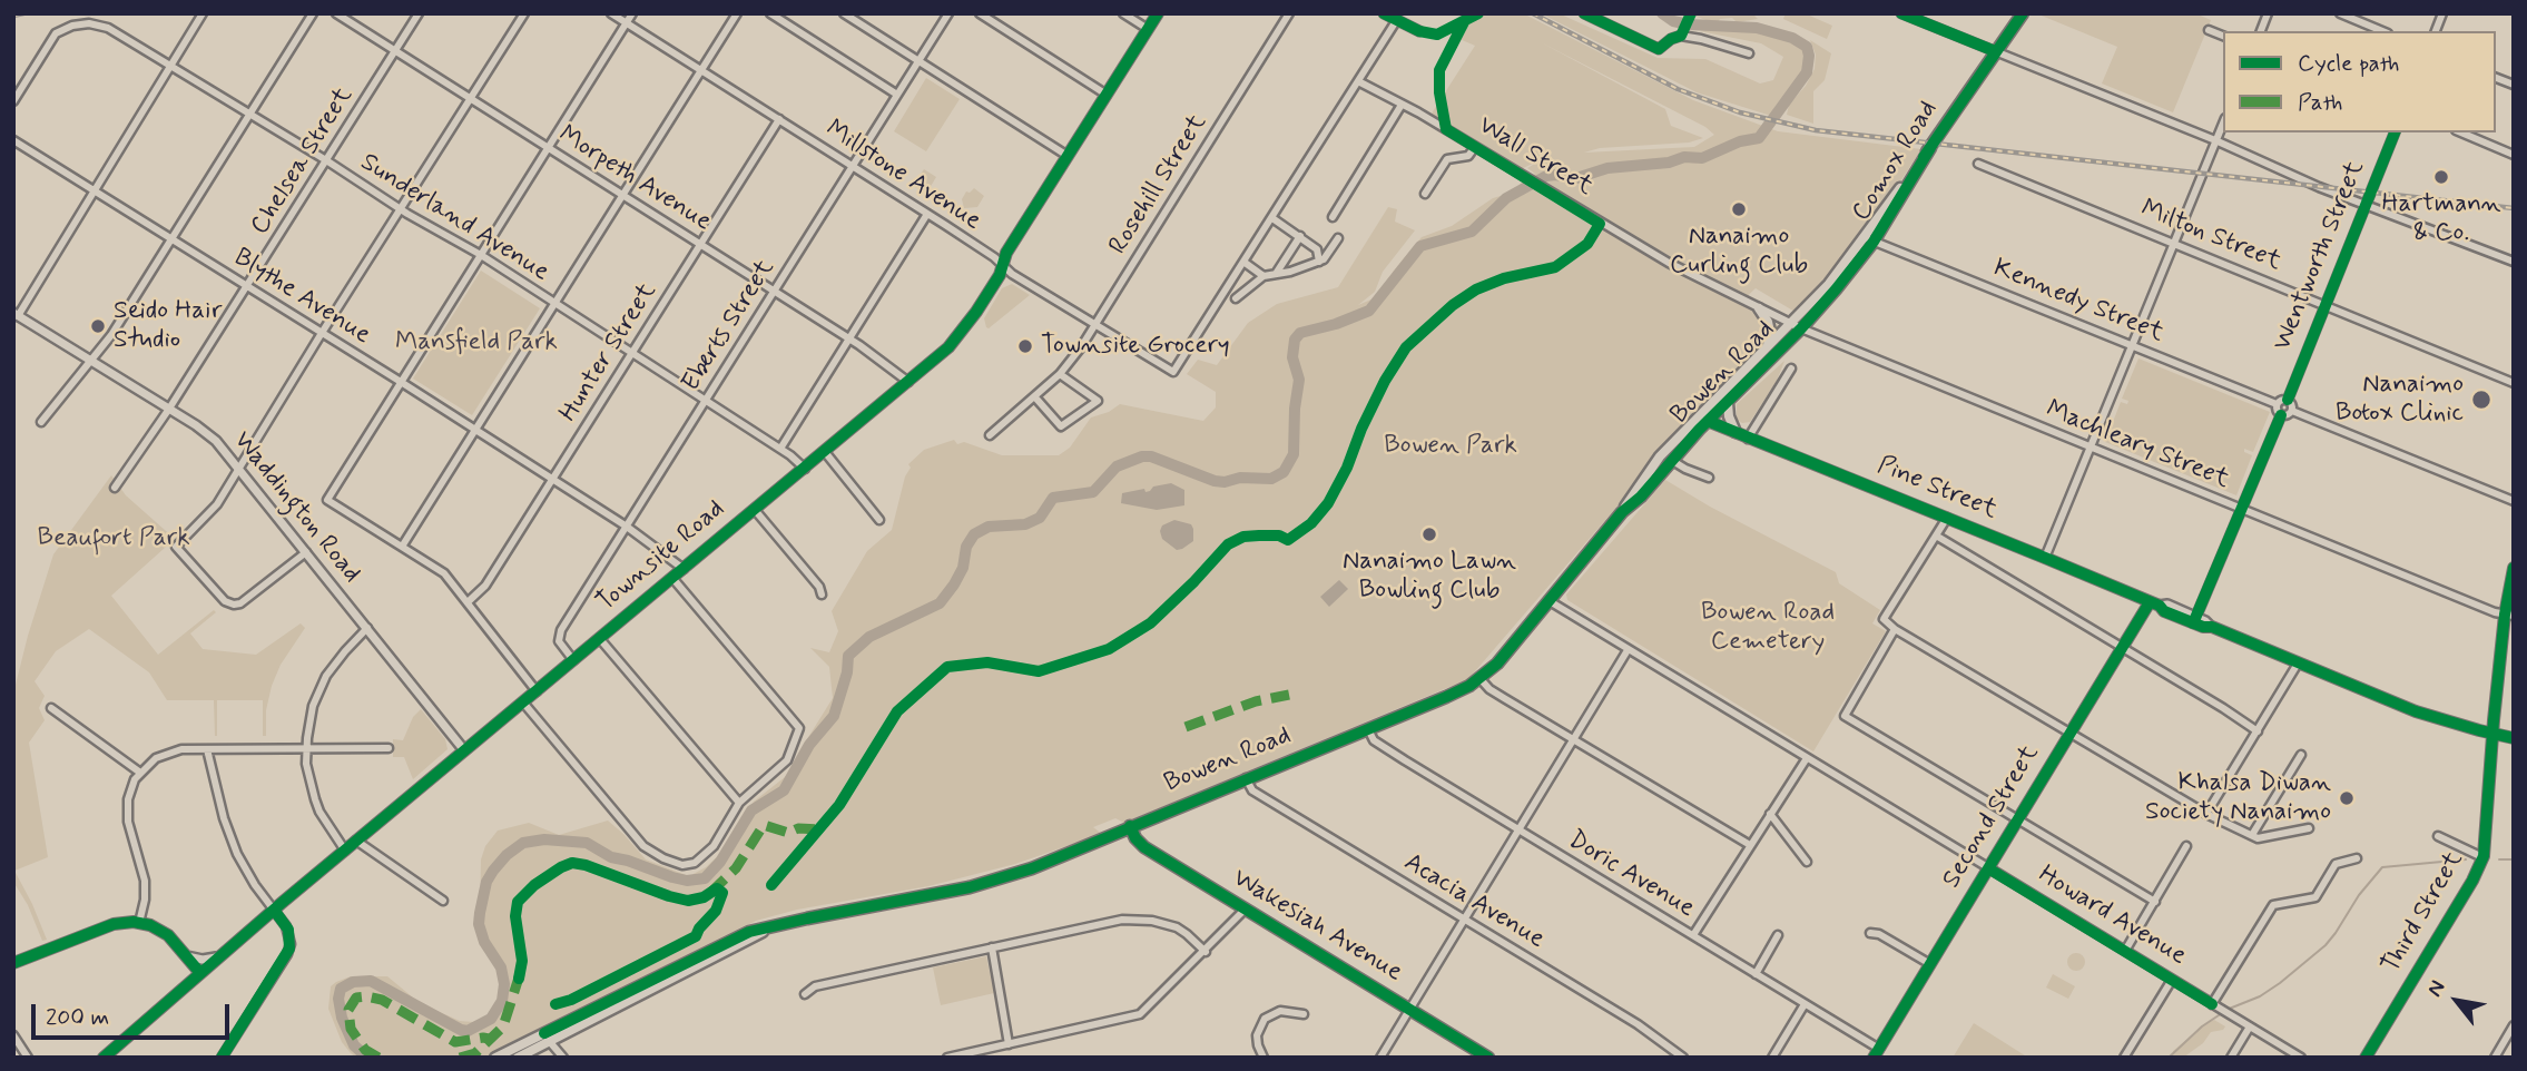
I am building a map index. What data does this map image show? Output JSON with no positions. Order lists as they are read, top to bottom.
{
  "streets": {
    "main road": ["Comox Road", "Bowen Road", "Wakesiah Avenue"],
    "street": [
      "Wall Street",
      "Chelsea Street",
      "Millstone Avenue",
      "Morpeth Avenue",
      "Rosehill Street",
      "Sunderland Avenue",
      "Milton Street",
      "Wentworth Street",
      "Blythe Avenue",
      "Kennedy Street",
      "Eberts Street",
      "Hunter Street",
      "Machleary Street",
      "Pine Street",
      "Waddington Road",
      "Townsite Road",
      "Second Street",
      "Doric Avenue",
      "Acacia Avenue",
      "Third Street",
      "Howard Avenue"
    ]
  },
  "crossings": [
    ["Wall Street", "Comox Road"],
    ["Wall Street", "Bowen Road"],
    ["Wall Street", "Machleary Street"],
    ["Chelsea Street", "Morpeth Avenue"],
    ["Chelsea Street", "Sunderland Avenue"],
    ["Chelsea Street", "Blythe Avenue"],
    ["Chelsea Street", "Waddington Road"],
    ["Comox Road", "Kennedy Street"],
    ["Comox Road", "Bowen Road"],
    ["Comox Road", "Machleary Street"],
    ["Millstone Avenue", "Rosehill Street"],
    ["Millstone Avenue", "Eberts Street"],
    ["Millstone Avenue", "Hunter Street"],
    ["Millstone Avenue", "Townsite Road"],
    ["Morpeth Avenue", "Eberts Street"],
    ["Morpeth Avenue", "Hunter Street"],
    ["Morpeth Avenue", "Townsite Road"],
    ["Sunderland Avenue", "Eberts Street"],
    ["Sunderland Avenue", "Hunter Street"],
    ["Sunderland Avenue", "Townsite Road"],
    ["Milton Street", "Wentworth Street"],
    ["Wentworth Street", "Kennedy Street"],
    ["Blythe Avenue", "Eberts Street"],
    ["Blythe Avenue", "Hunter Street"],
    ["Blythe Avenue", "Townsite Road"],
    ["Eberts Street", "Townsite Road"],
    ["Bowen Road", "Machleary Street"],
    ["Bowen Road", "Pine Street"],
    ["Bowen Road", "Doric Avenue"],
    ["Bowen Road", "Acacia Avenue"],
    ["Bowen Road", "Howard Avenue"],
    ["Bowen Road", "Wakesiah Avenue"],
    ["Machleary Street", "Third Street"],
    ["Pine Street", "Second Street"],
    ["Pine Street", "Third Street"],
    ["Waddington Road", "Townsite Road"],
    ["Second Street", "Doric Avenue"],
    ["Second Street", "Howard Avenue"]
  ],
  "parks": [
    "Mansfield Park",
    "Bowen Park",
    "Beaufort Park",
    "Bowen Road Cemetery"
  ],
  "places": [
    "Hartmann & Co.",
    "Nanaimo Curling Club",
    "Seido Hair Studio",
    "Townsite Grocery",
    "Nanaimo Botox Clinic",
    "Nanaimo Lawn Bowling Club",
    "Khalsa Diwan Society Nanaimo"
  ],
  "legend": ["Cycle path", "Path"],
  "scale_bar": "200 m",
  "north": "top left"
}
